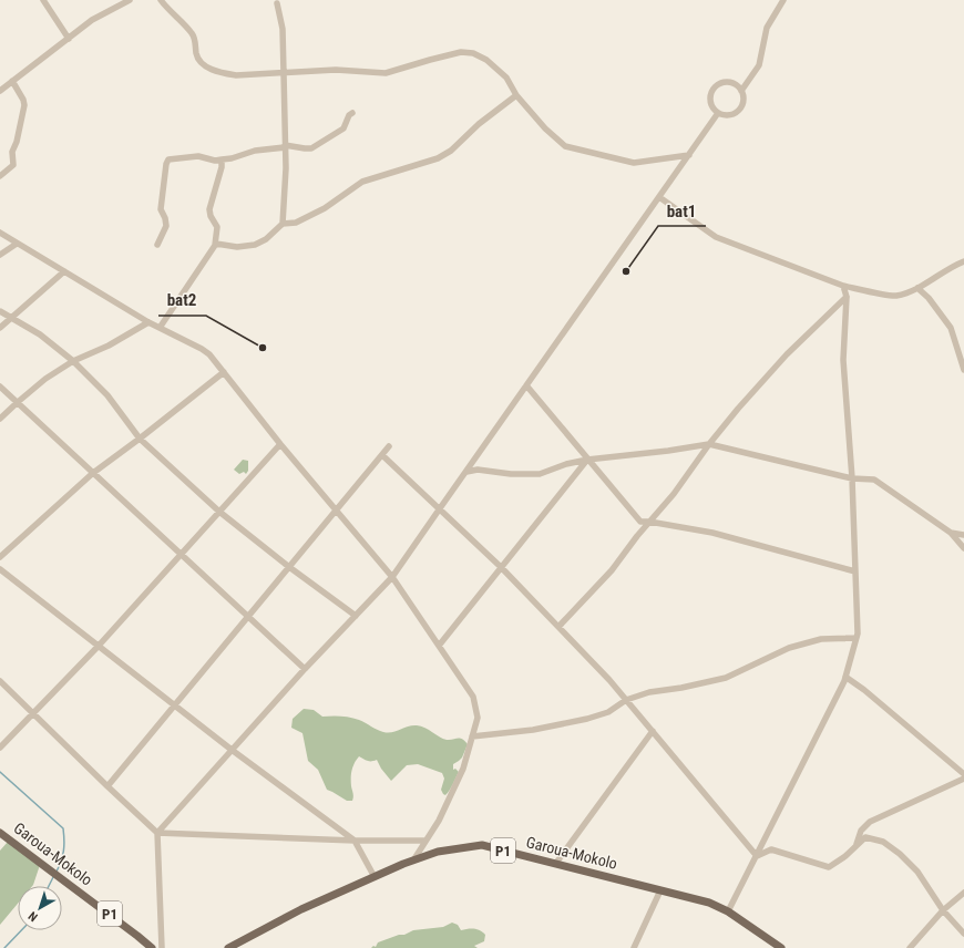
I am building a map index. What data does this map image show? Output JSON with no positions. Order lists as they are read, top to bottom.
{
  "streets": {
    "main road": ["P1", "Garoua-Mokolo"]
  },
  "places": ["bat1", "bat2"],
  "north": "bottom left"
}
